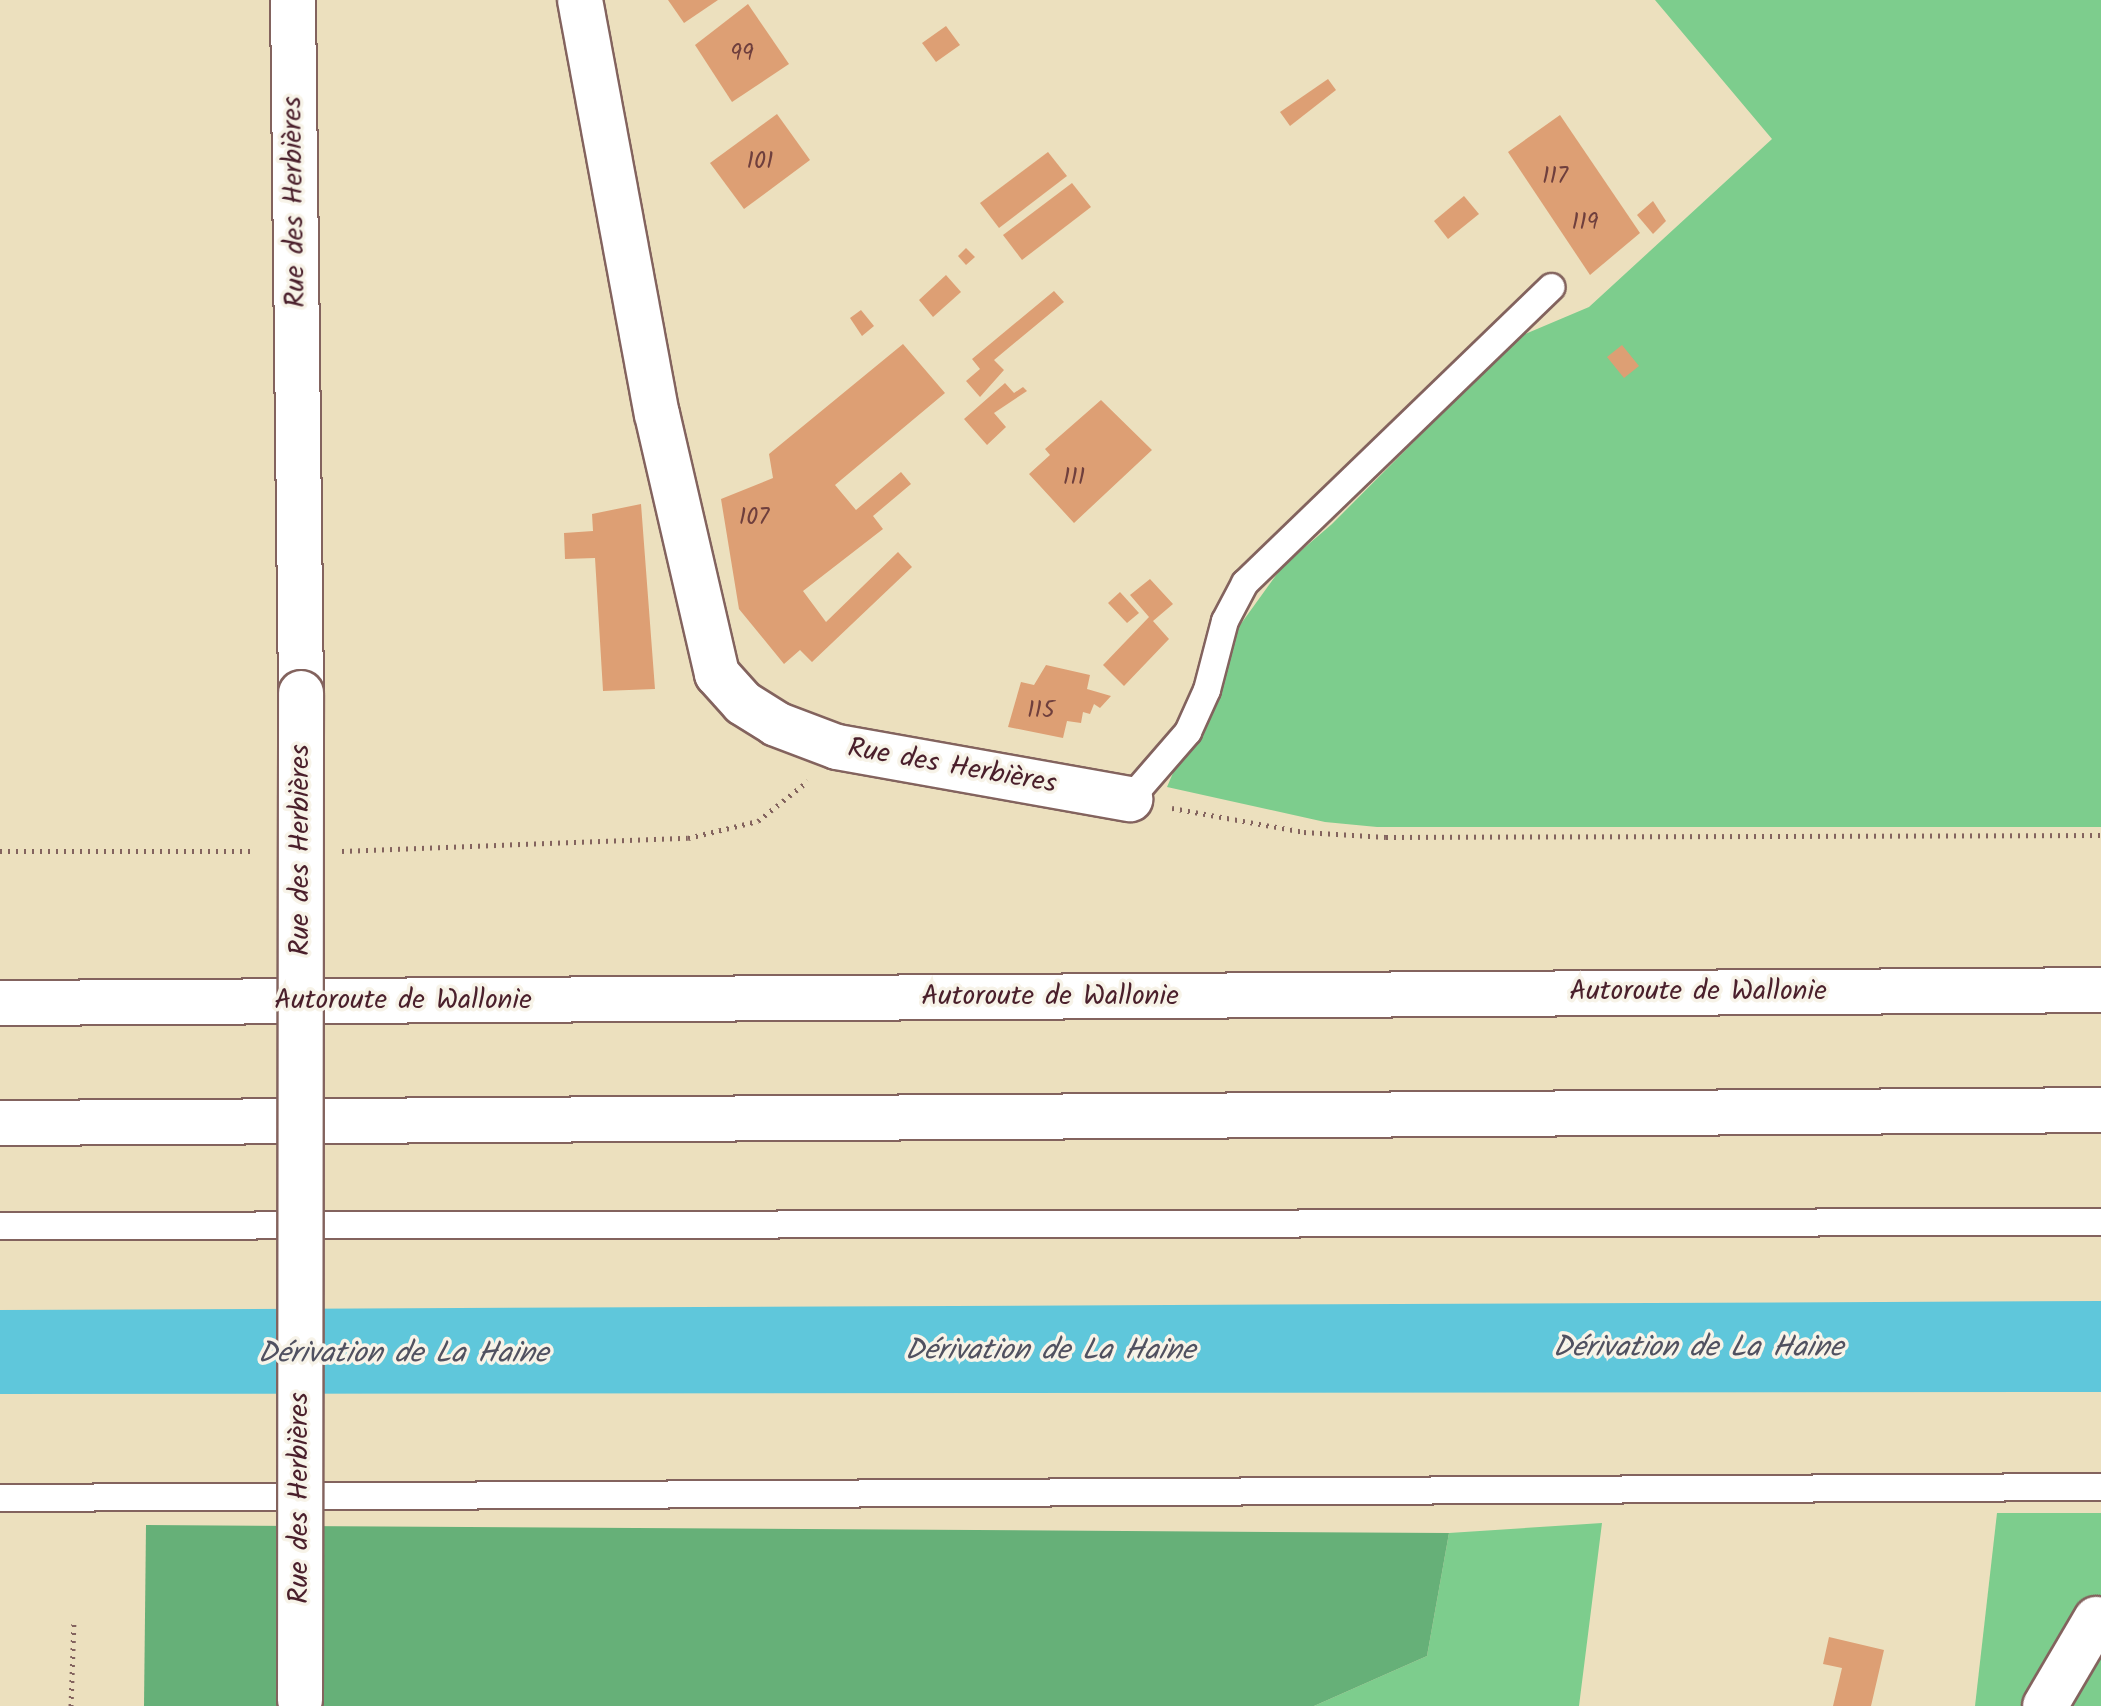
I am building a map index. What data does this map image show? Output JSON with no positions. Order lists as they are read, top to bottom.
{
  "streets": {
    "main road": ["Rue des Herbières", "Autoroute de Wallonie"]
  },
  "water": ["Dérivation de La Haine"],
  "house_numbers": [
    "99",
    "101",
    "117",
    "119",
    "111",
    "107",
    "115"
  ]
}
